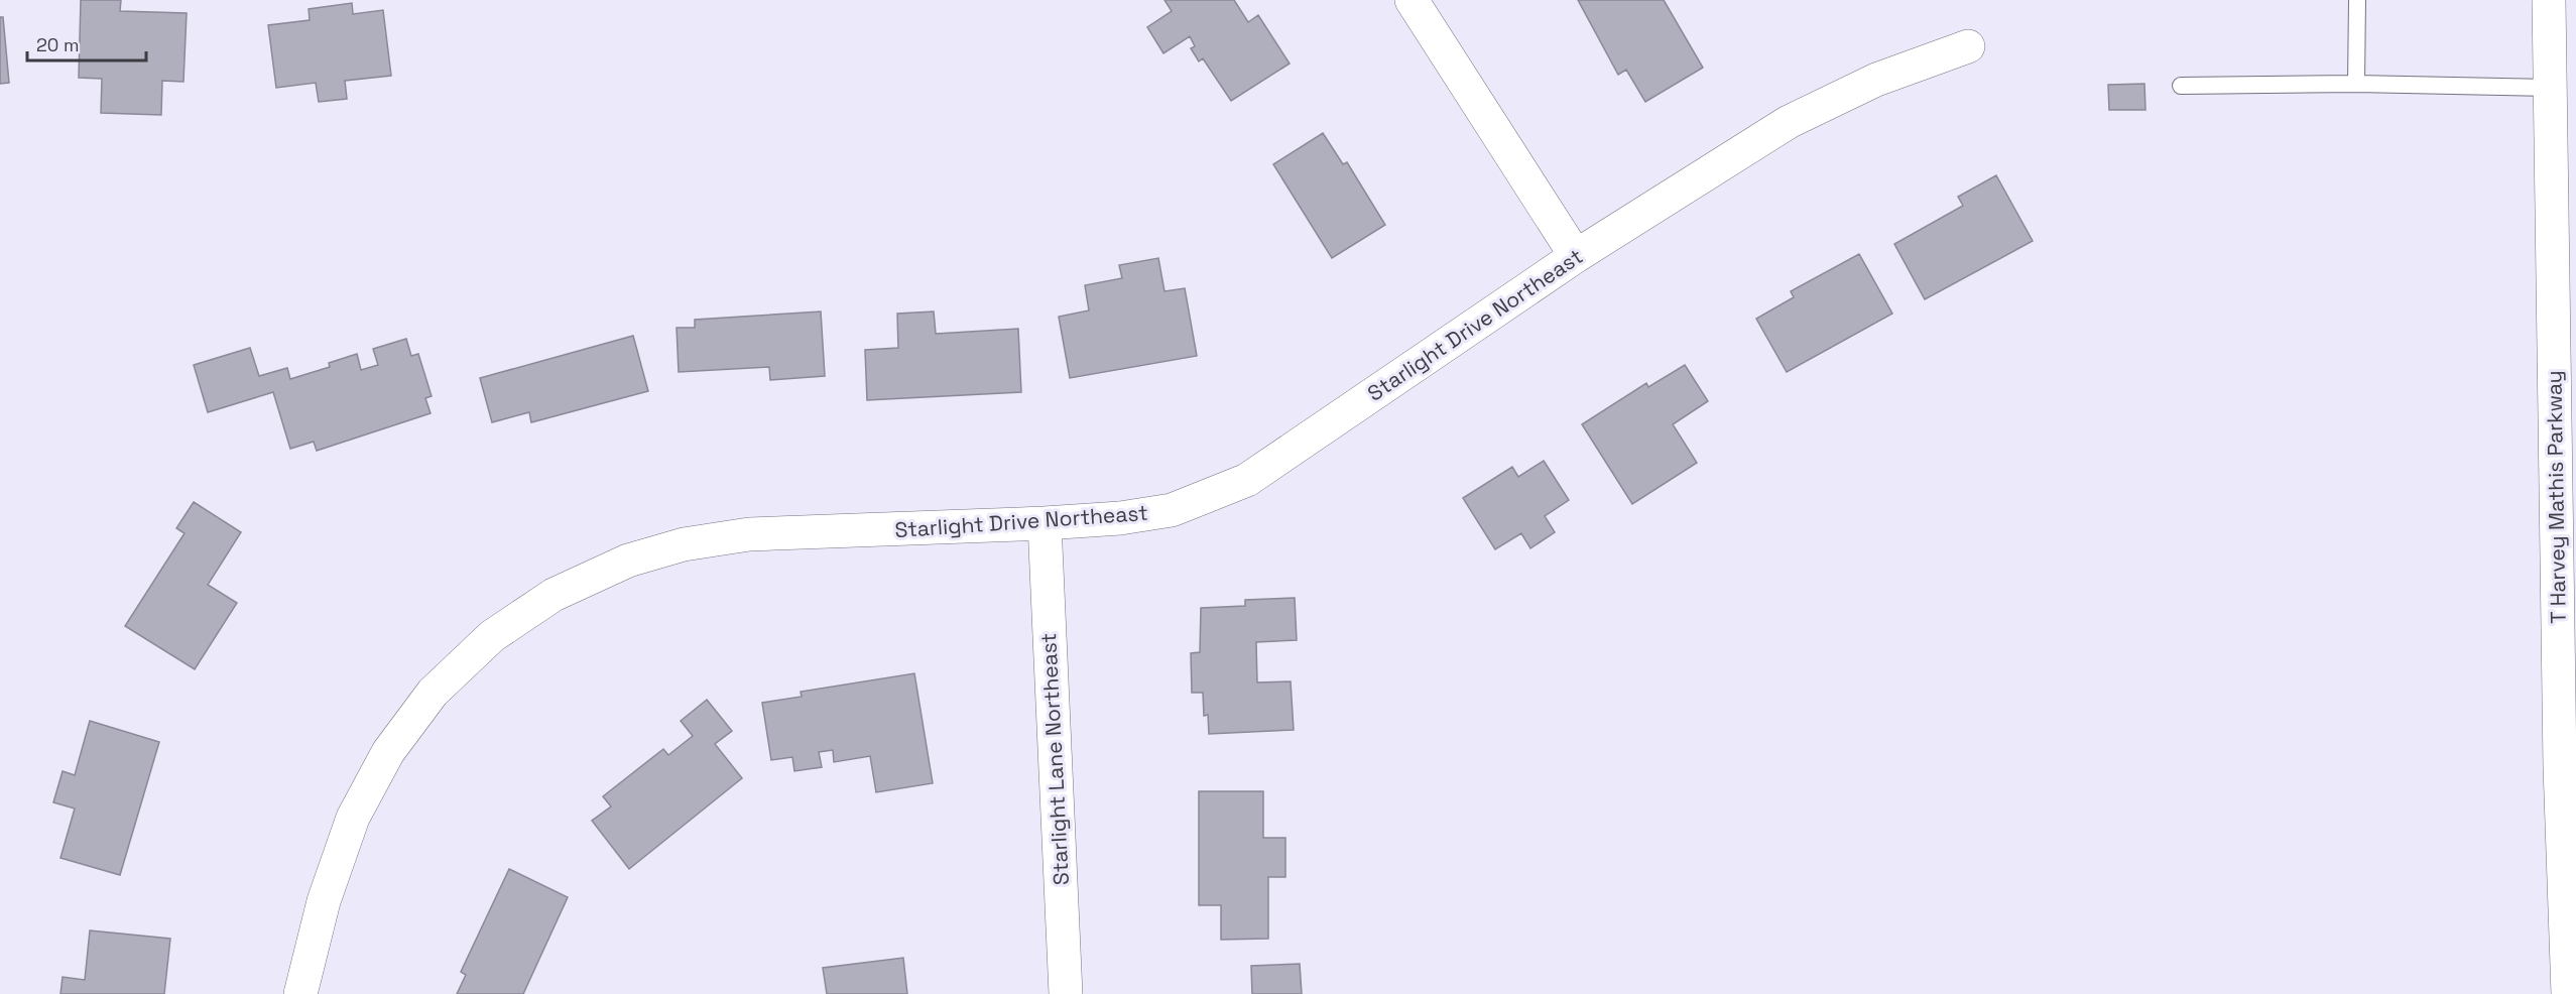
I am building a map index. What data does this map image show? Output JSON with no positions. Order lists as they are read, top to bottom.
{
  "streets": {
    "main road": ["Starlight Drive Northeast", "T Harvey Mathis Parkway", "Starlight Lane Northeast"]
  },
  "crossings": [
    ["Starlight Drive Northeast", "Starlight Lane Northeast"]
  ],
  "scale_bar": "20 m"
}
